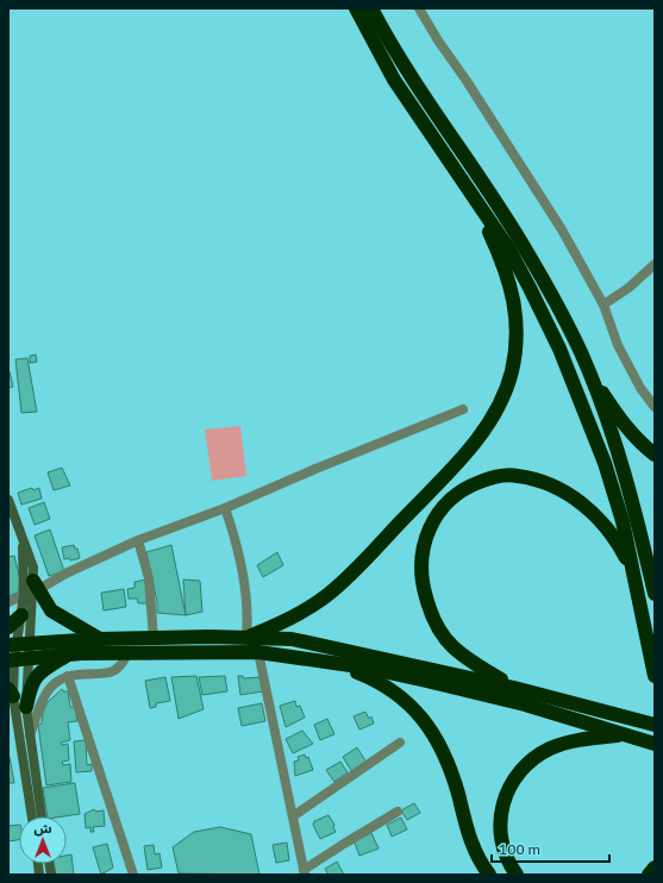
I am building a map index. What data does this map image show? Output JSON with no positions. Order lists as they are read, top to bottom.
{
  "scale_bar": "100 m",
  "north": "top"
}
